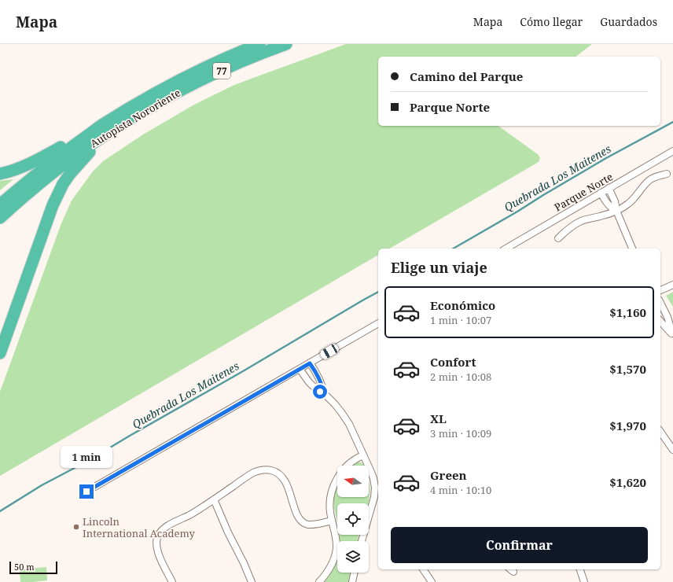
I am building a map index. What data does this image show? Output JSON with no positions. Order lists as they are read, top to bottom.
{
  "streets": {
    "highway": ["77", "Autopista Nororiente"],
    "street": ["Parque Norte"]
  },
  "water": ["Quebrada Los Maitenes"],
  "places": ["Lincoln International Academy"],
  "scale_bar": "50 m",
  "north": "left",
  "page": {
    "header": "Mapa",
    "nav": ["Mapa", "Cómo llegar", "Guardados"],
    "banner": ["Camino del Parque", "Parque Norte"],
    "heading": "Elige un viaje",
    "list": [
      {
        "name": "Económico",
        "note": "1 min · 10:07",
        "value": "$1,160"
      },
      {
        "name": "Confort",
        "note": "2 min · 10:08",
        "value": "$1,570"
      },
      {
        "name": "XL",
        "note": "3 min · 10:09",
        "value": "$1,970"
      },
      {
        "name": "Green",
        "note": "4 min · 10:10",
        "value": "$1,620"
      }
    ],
    "bubble": "1 min",
    "buttons": "Confirmar",
    "scale": "50 m"
  }
}
